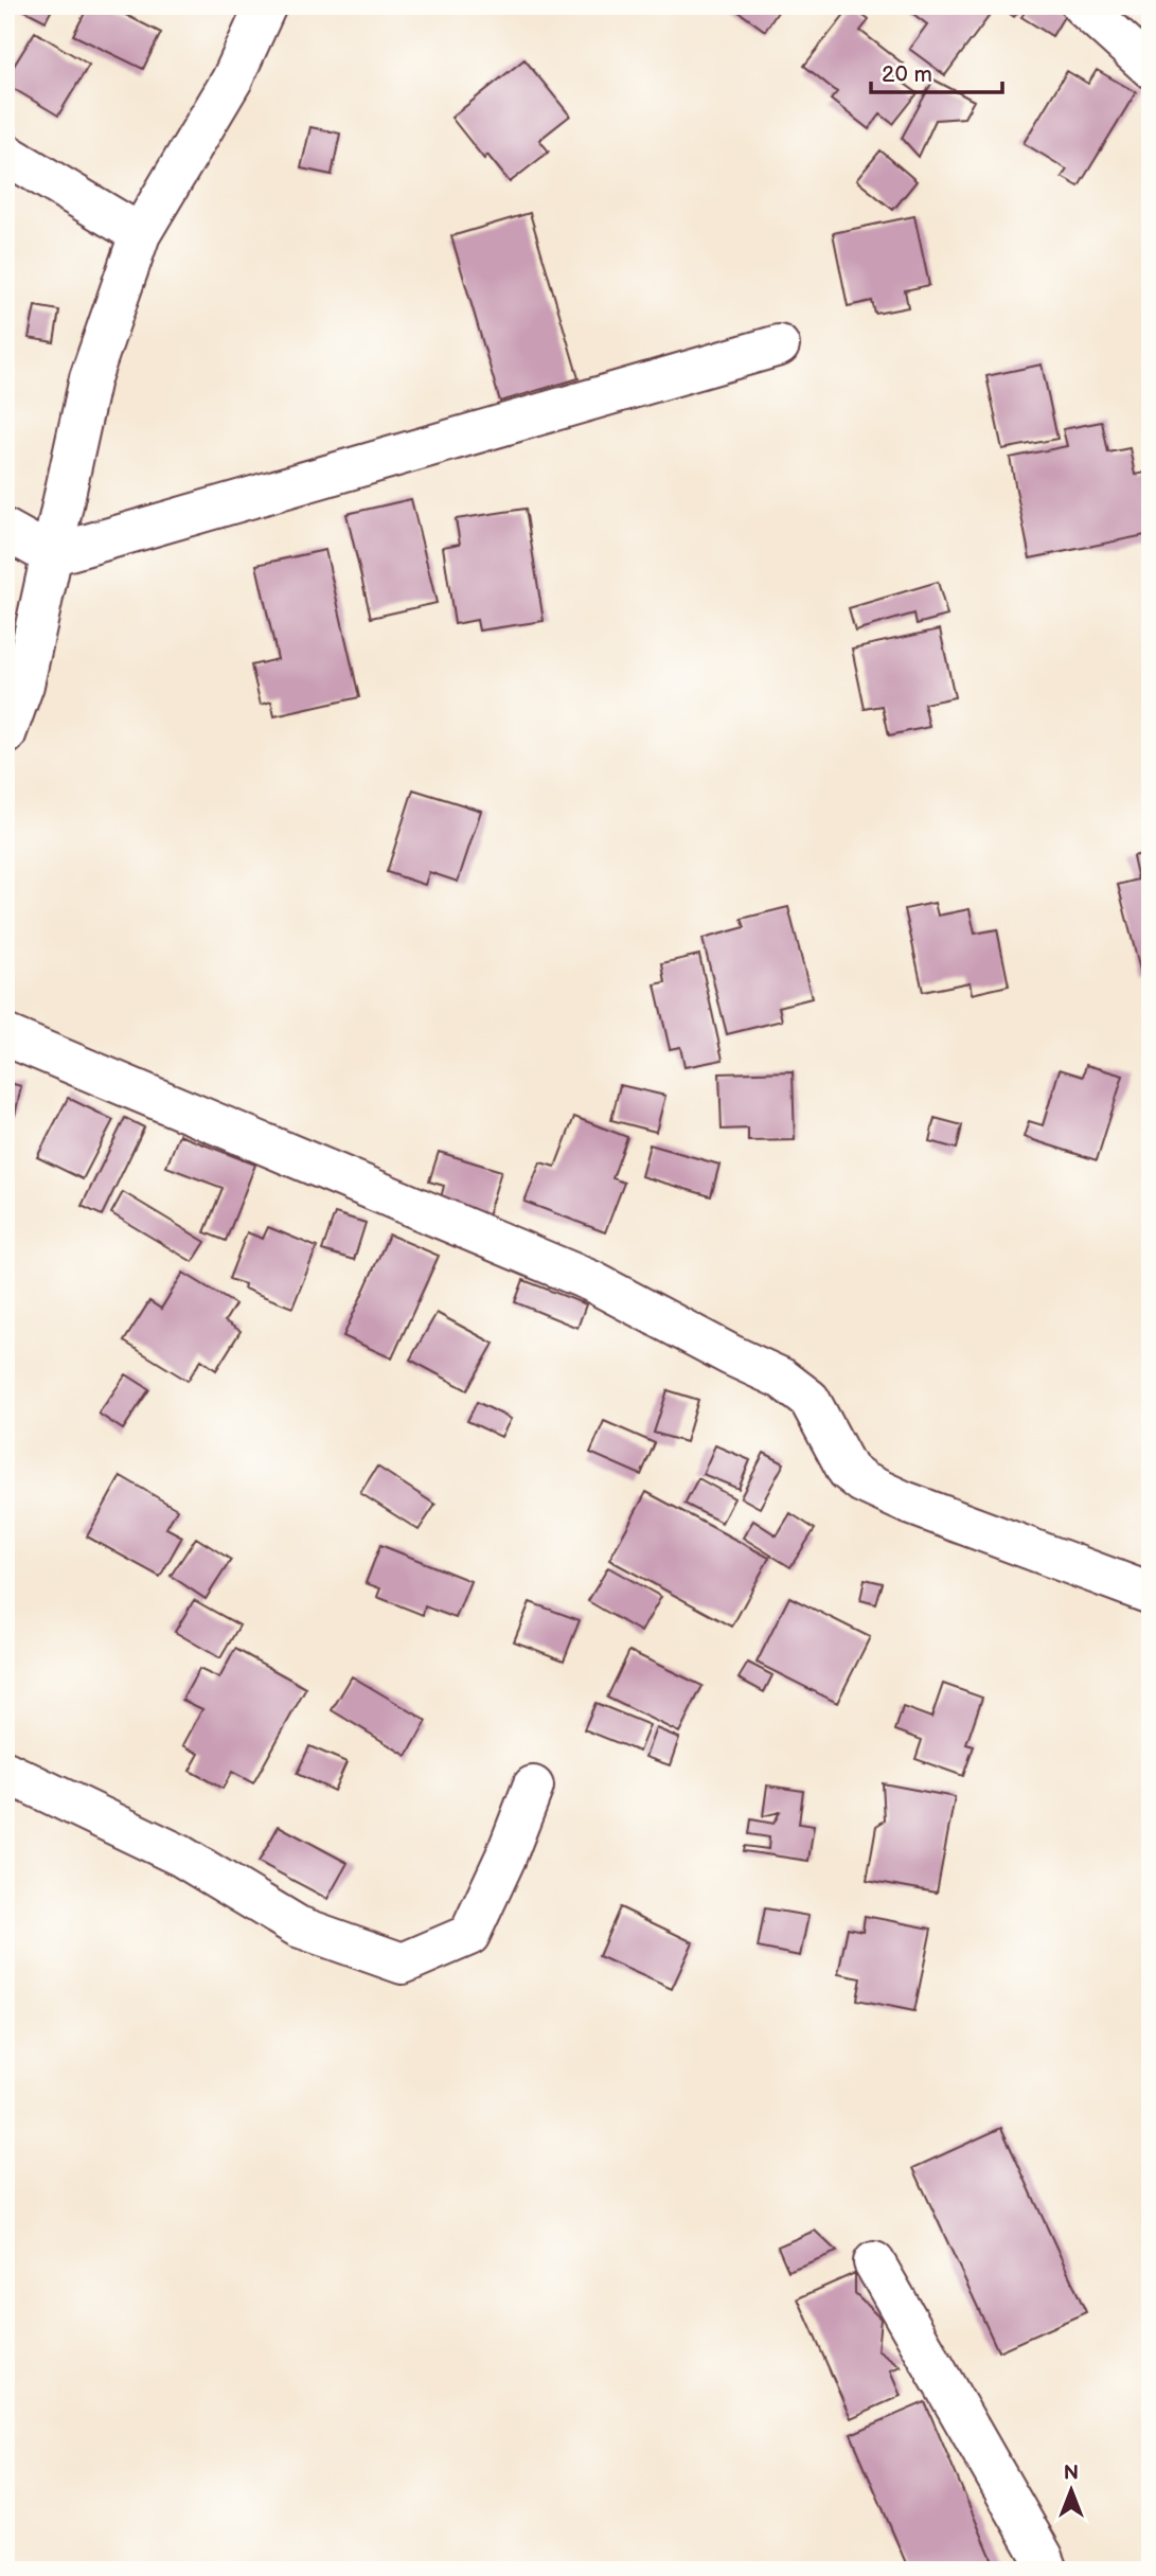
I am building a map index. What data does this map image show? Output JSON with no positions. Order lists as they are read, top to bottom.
{
  "scale_bar": "20 m",
  "north": "top"
}
